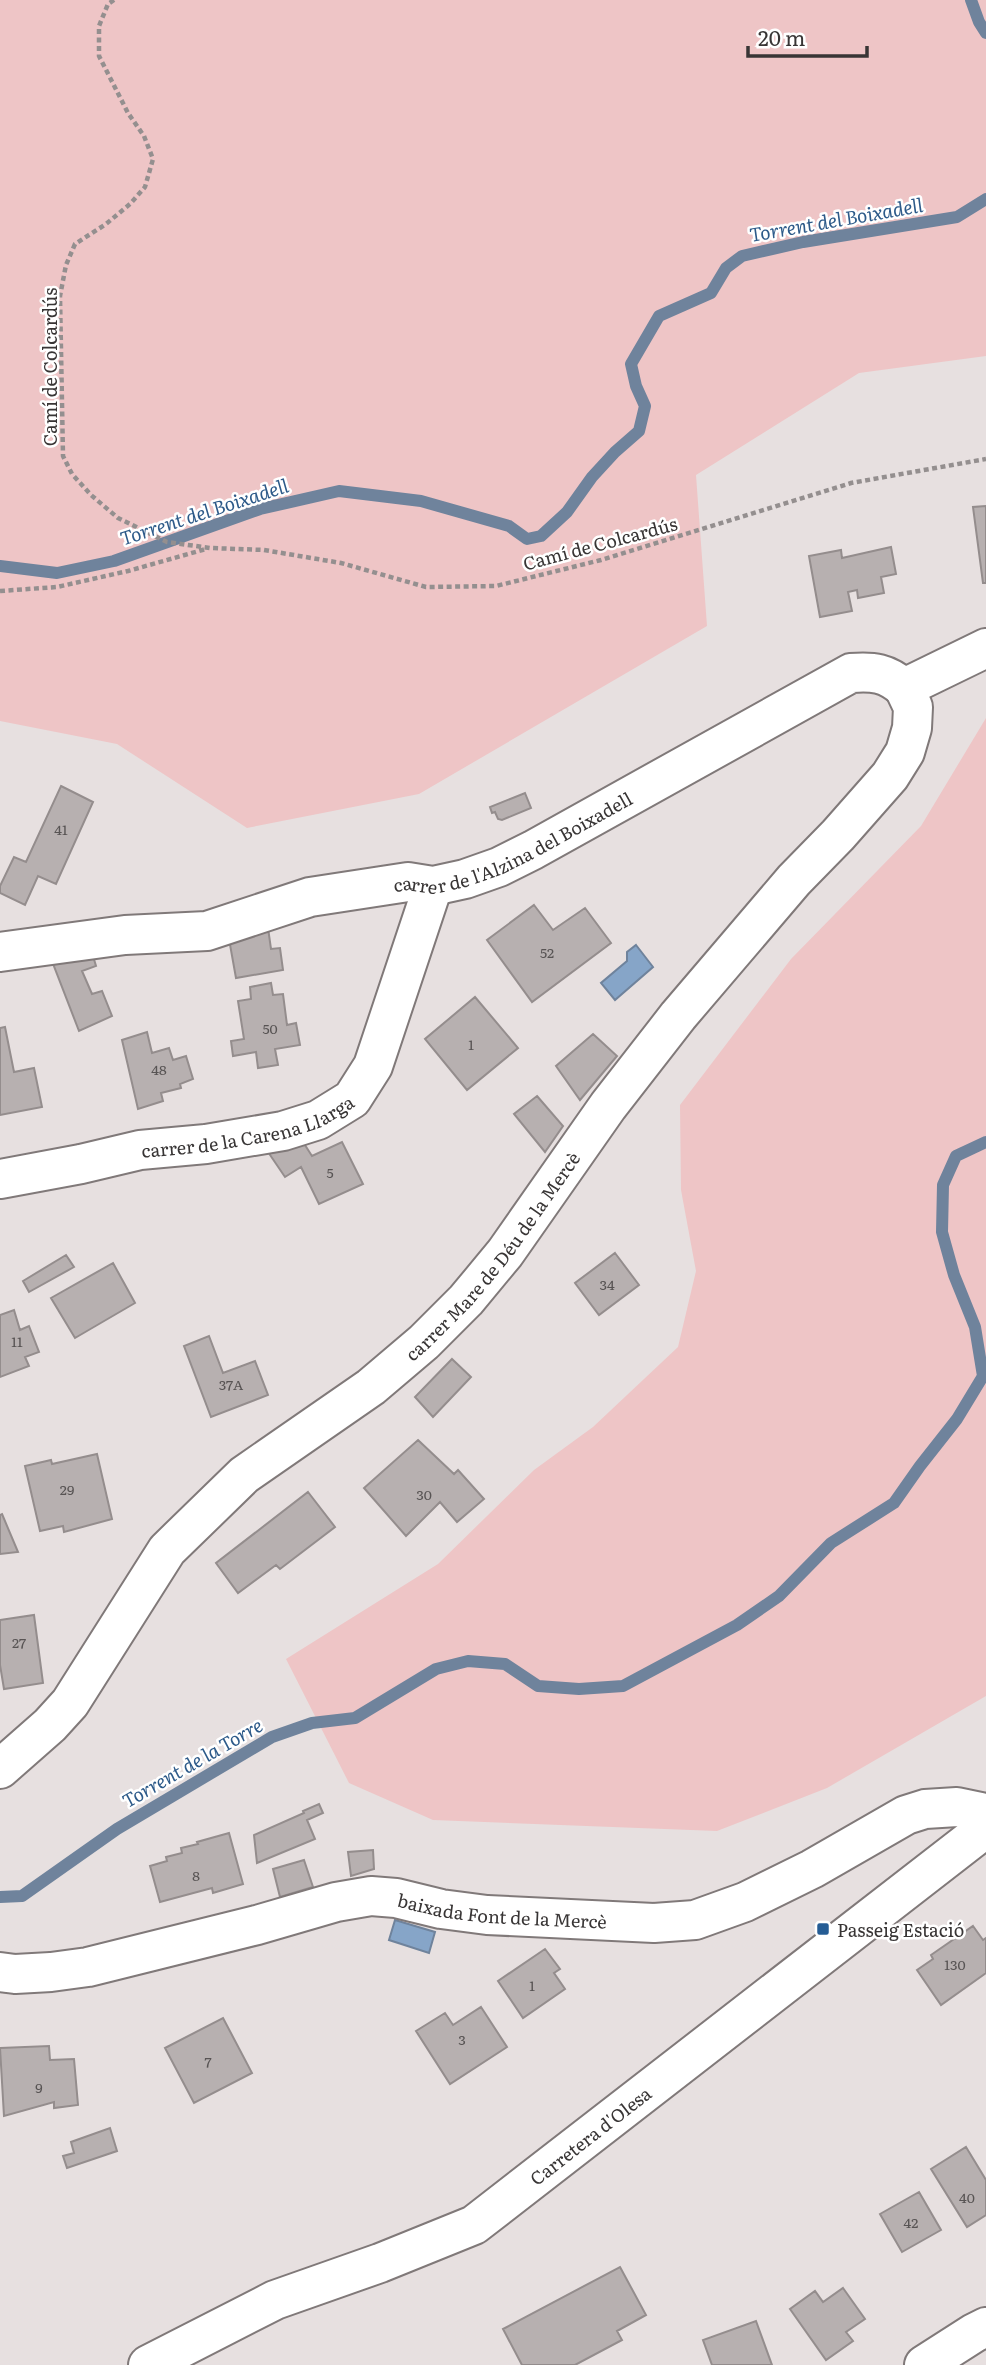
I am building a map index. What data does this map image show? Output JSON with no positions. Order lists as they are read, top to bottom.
{
  "streets": {
    "street": [
      "carrer de l'Alzina del Boixadell",
      "carrer de la Carena Llarga",
      "carrer Mare de Déu de la Mercè",
      "baixada Font de la Mercè",
      "Carretera d'Olesa"
    ],
    "path": ["Camí de Colcardús"]
  },
  "crossings": [
    ["carrer de l'Alzina del Boixadell", "carrer de la Carena Llarga"],
    ["carrer de l'Alzina del Boixadell", "carrer Mare de Déu de la Mercè"]
  ],
  "water": ["Torrent del Boixadell", "Torrent de la Torre"],
  "places": {
    "transit": ["Passeig Estació"]
  },
  "house_numbers": [
    "41",
    "52",
    "50",
    "1",
    "48",
    "5",
    "34",
    "11",
    "37A",
    "29",
    "30",
    "27",
    "8",
    "130",
    "1",
    "3",
    "7",
    "9",
    "40",
    "42"
  ],
  "scale_bar": "20 m"
}
